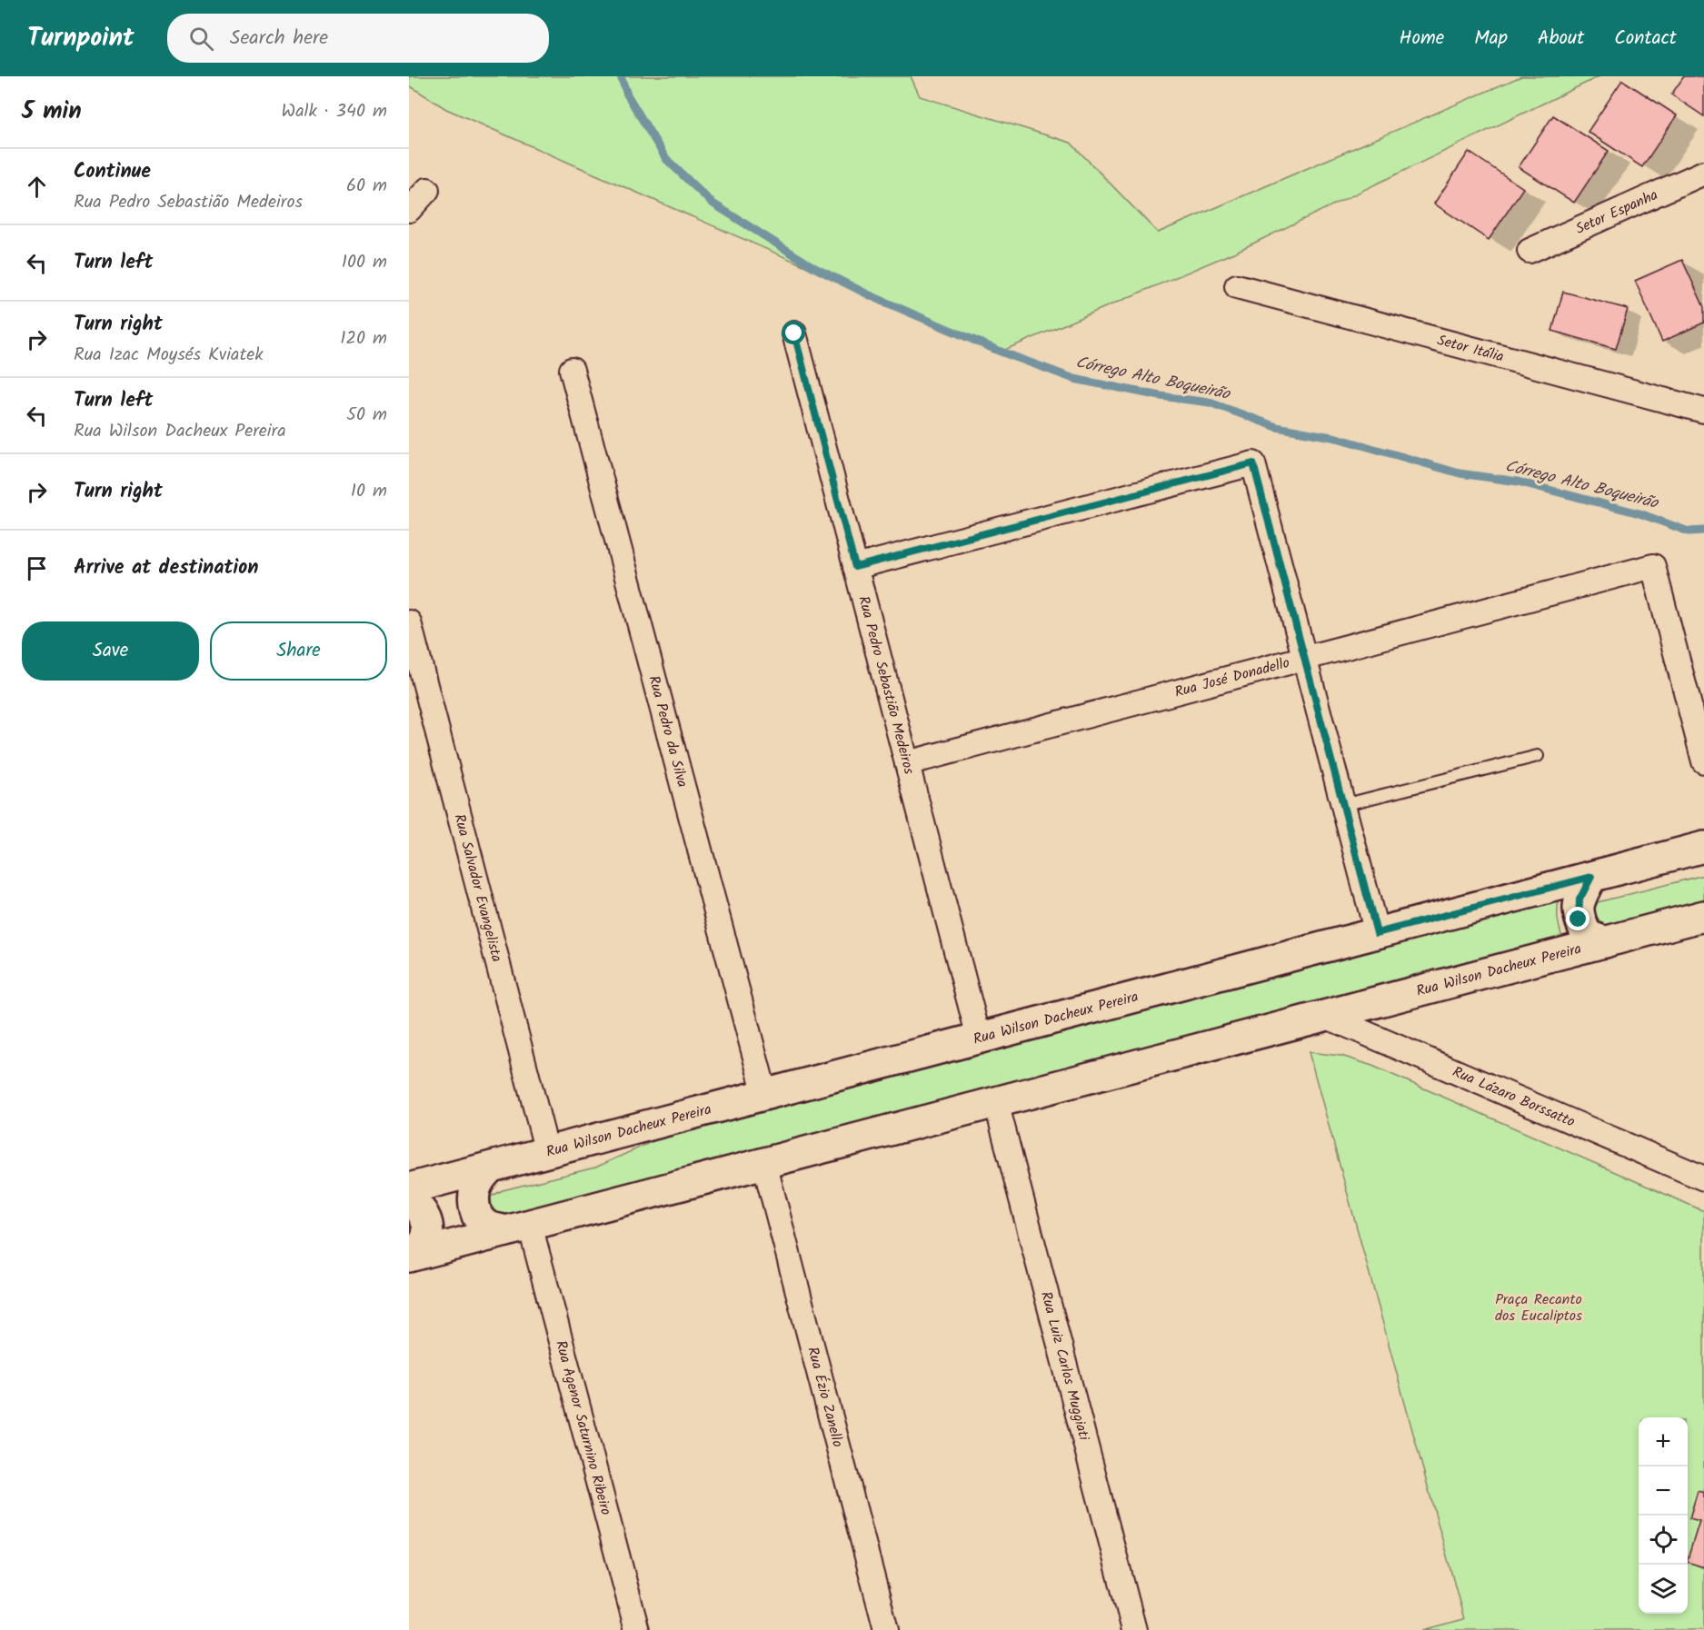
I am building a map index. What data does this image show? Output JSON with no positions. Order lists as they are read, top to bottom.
{
  "streets": {
    "main road": ["Rua Wilson Dacheux Pereira"],
    "street": [
      "Setor Espanha",
      "Setor Itália",
      "Rua José Donadello",
      "Rua Pedro Sebastião Medeiros",
      "Rua Pedro da Silva",
      "Rua Salvador Evangelista",
      "Rua Lázaro Borssatto",
      "Rua Luiz Carlos Muggiati",
      "Rua Ézio Zanello",
      "Rua Agenor Saturnino Ribeiro"
    ]
  },
  "crossings": [
    ["Rua José Donadello", "Rua Pedro Sebastião Medeiros"],
    ["Rua Pedro Sebastião Medeiros", "Rua Wilson Dacheux Pereira"],
    ["Rua Pedro da Silva", "Rua Wilson Dacheux Pereira"],
    ["Rua Salvador Evangelista", "Rua Wilson Dacheux Pereira"],
    ["Rua Wilson Dacheux Pereira", "Rua Lázaro Borssatto"],
    ["Rua Wilson Dacheux Pereira", "Rua Luiz Carlos Muggiati"],
    ["Rua Wilson Dacheux Pereira", "Rua Ézio Zanello"],
    ["Rua Wilson Dacheux Pereira", "Rua Agenor Saturnino Ribeiro"]
  ],
  "water": ["Córrego Alto Boqueirão"],
  "parks": ["Praça Recanto dos Eucaliptos"],
  "page": {
    "header": "Turnpoint",
    "search": "Search here",
    "nav": [
      "Home",
      "Map",
      "About",
      "Contact"
    ],
    "heading": ["5 min", "Walk · 340 m"],
    "list": [
      ["Continue", "Rua Pedro Sebastião Medeiros", "60 m"],
      ["Turn left", "100 m"],
      ["Turn right", "Rua Izac Moysés Kviatek", "120 m"],
      ["Turn left", "Rua Wilson Dacheux Pereira", "50 m"],
      ["Turn right", "10 m"],
      "Arrive at destination"
    ],
    "buttons": ["Save", "Share"],
    "map_buttons": ["+", "−"]
  }
}
